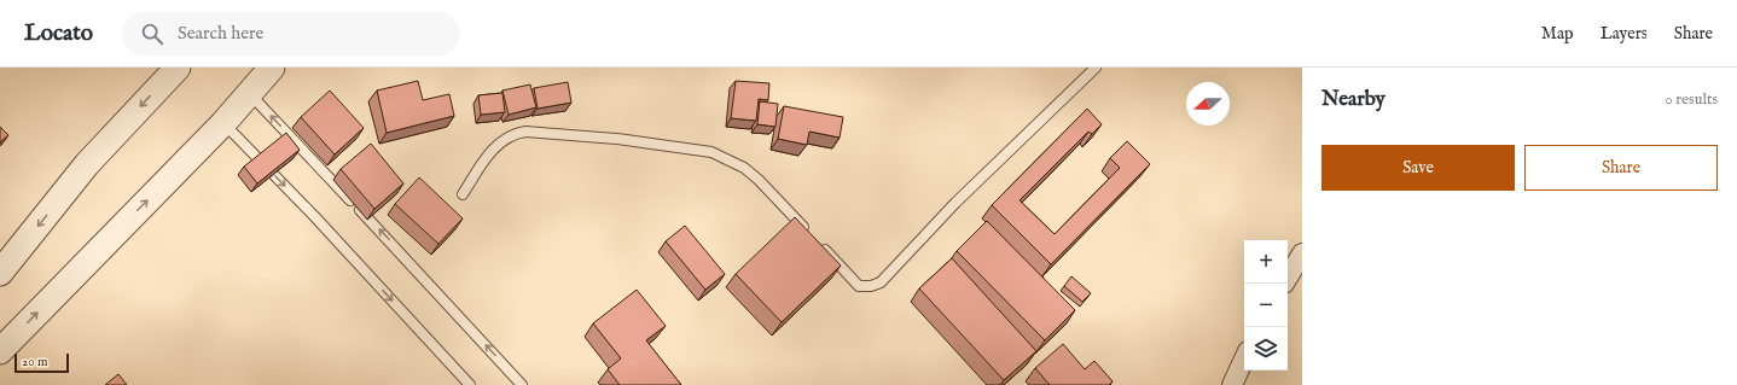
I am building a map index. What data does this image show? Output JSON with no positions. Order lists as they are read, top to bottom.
{
  "scale_bar": "20 m",
  "north": "left",
  "page": {
    "header": "Locato",
    "search": "Search here",
    "nav": ["Map", "Layers", "Share"],
    "heading": ["Nearby", "0 results"],
    "buttons": ["Save", "Share"],
    "map_buttons": ["+", "−"],
    "scale": "20 m"
  }
}
